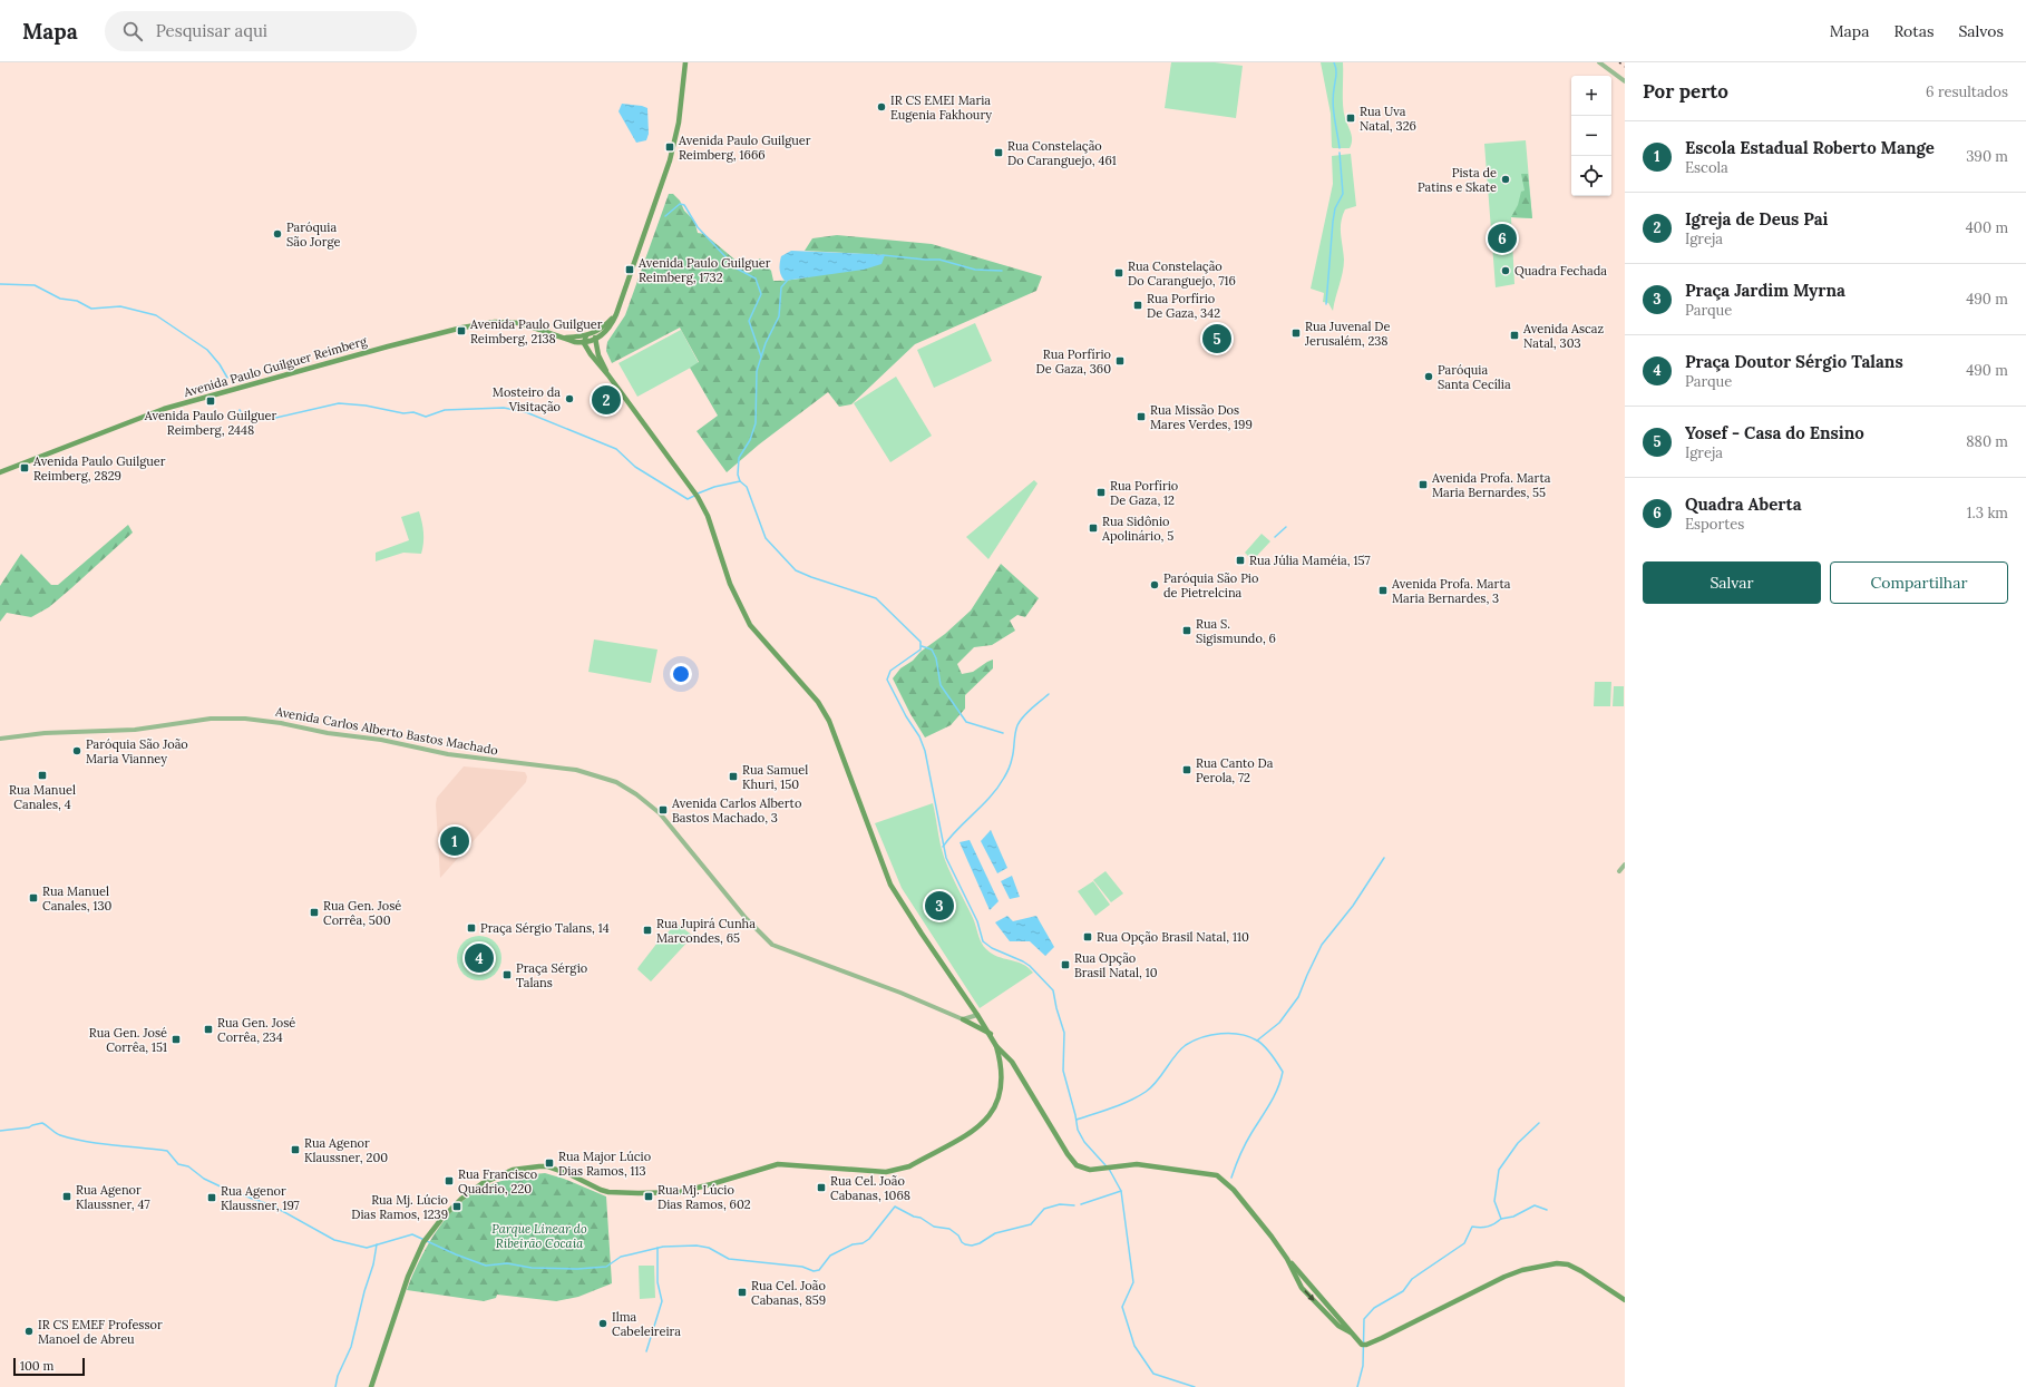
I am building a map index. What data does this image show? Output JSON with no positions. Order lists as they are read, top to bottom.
{
  "streets": {
    "main road": ["Avenida Paulo Guilguer Reimberg"],
    "street": ["Avenida Carlos Alberto Bastos Machado"]
  },
  "parks": ["Parque Linear do Ribeirão Cocaia"],
  "places": {
    "other": [
      "IR CS EMEI Maria Eugenia Fakhoury",
      "Pista de Patins e Skate",
      "Paróquia São Jorge",
      "Quadra Fechada",
      "Paróquia Santa Cecília",
      "Mosteiro da Visitação",
      "Paróquia São Pio de Pietrelcina",
      "Paróquia São João Maria Vianney",
      "Ilma Cabeleireira",
      "IR CS EMEF Professor Manoel de Abreu"
    ],
    "transit": [
      "Rua Uva Natal, 326",
      "Avenida Paulo Guilguer Reimberg, 1666",
      "Rua Constelação Do Caranguejo, 461",
      "Avenida Paulo Guilguer Reimberg, 1732",
      "Rua Constelação Do Caranguejo, 716",
      "Rua Porfírio De Gaza, 342",
      "Avenida Paulo Guilguer Reimberg, 2138",
      "Rua Juvenal De Jerusalém, 238",
      "Avenida Ascaz Natal, 303",
      "Rua Porfírio De Gaza, 360",
      "Avenida Paulo Guilguer Reimberg, 2448",
      "Rua Missão Dos Mares Verdes, 199",
      "Avenida Paulo Guilguer Reimberg, 2829",
      "Avenida Profa. Marta Maria Bernardes, 55",
      "Rua Porfírio De Gaza, 12",
      "Rua Sidônio Apolinário, 5",
      "Rua Júlia Maméia, 157",
      "Avenida Profa. Marta Maria Bernardes, 3",
      "Rua S. Sigismundo, 6",
      "Rua Canto Da Perola, 72",
      "Rua Manuel Canales, 4",
      "Rua Samuel Khuri, 150",
      "Avenida Carlos Alberto Bastos Machado, 3",
      "Rua Manuel Canales, 130",
      "Rua Gen. José Corrêa, 500",
      "Praça Sérgio Talans, 14",
      "Rua Jupirá Cunha Marcondes, 65",
      "Rua Opção Brasil Natal, 110",
      "Rua Opção Brasil Natal, 10",
      "Praça Sérgio Talans",
      "Rua Gen. José Corrêa, 234",
      "Rua Gen. José Corrêa, 151",
      "Rua Agenor Klaussner, 200",
      "Rua Major Lúcio Dias Ramos, 113",
      "Rua Francisco Quadrio, 220",
      "Rua Cel. João Cabanas, 1068",
      "Rua Agenor Klaussner, 47",
      "Rua Mj. Lúcio Dias Ramos, 602",
      "Rua Agenor Klaussner, 197",
      "Rua Mj. Lúcio Dias Ramos, 1239",
      "Rua Cel. João Cabanas, 859"
    ]
  },
  "scale_bar": "100 m",
  "page": {
    "header": "Mapa",
    "search": "Pesquisar aqui",
    "nav": ["Mapa", "Rotas", "Salvos"],
    "heading": ["Por perto", "6 resultados"],
    "map_buttons": ["+", "−"],
    "list": [
      {
        "mark": "1",
        "name": "Escola Estadual Roberto Mange",
        "note": "Escola",
        "value": "390 m"
      },
      {
        "mark": "2",
        "name": "Igreja de Deus Pai",
        "note": "Igreja",
        "value": "400 m"
      },
      {
        "mark": "3",
        "name": "Praça Jardim Myrna",
        "note": "Parque",
        "value": "490 m"
      },
      {
        "mark": "4",
        "name": "Praça Doutor Sérgio Talans",
        "note": "Parque",
        "value": "490 m"
      },
      {
        "mark": "5",
        "name": "Yosef - Casa do Ensino",
        "note": "Igreja",
        "value": "880 m"
      },
      {
        "mark": "6",
        "name": "Quadra Aberta",
        "note": "Esportes",
        "value": "1.3 km"
      }
    ],
    "pins": [
      "6",
      "5",
      "2",
      "1",
      "3",
      "4"
    ],
    "buttons": ["Salvar", "Compartilhar"],
    "scale": "100 m"
  }
}
